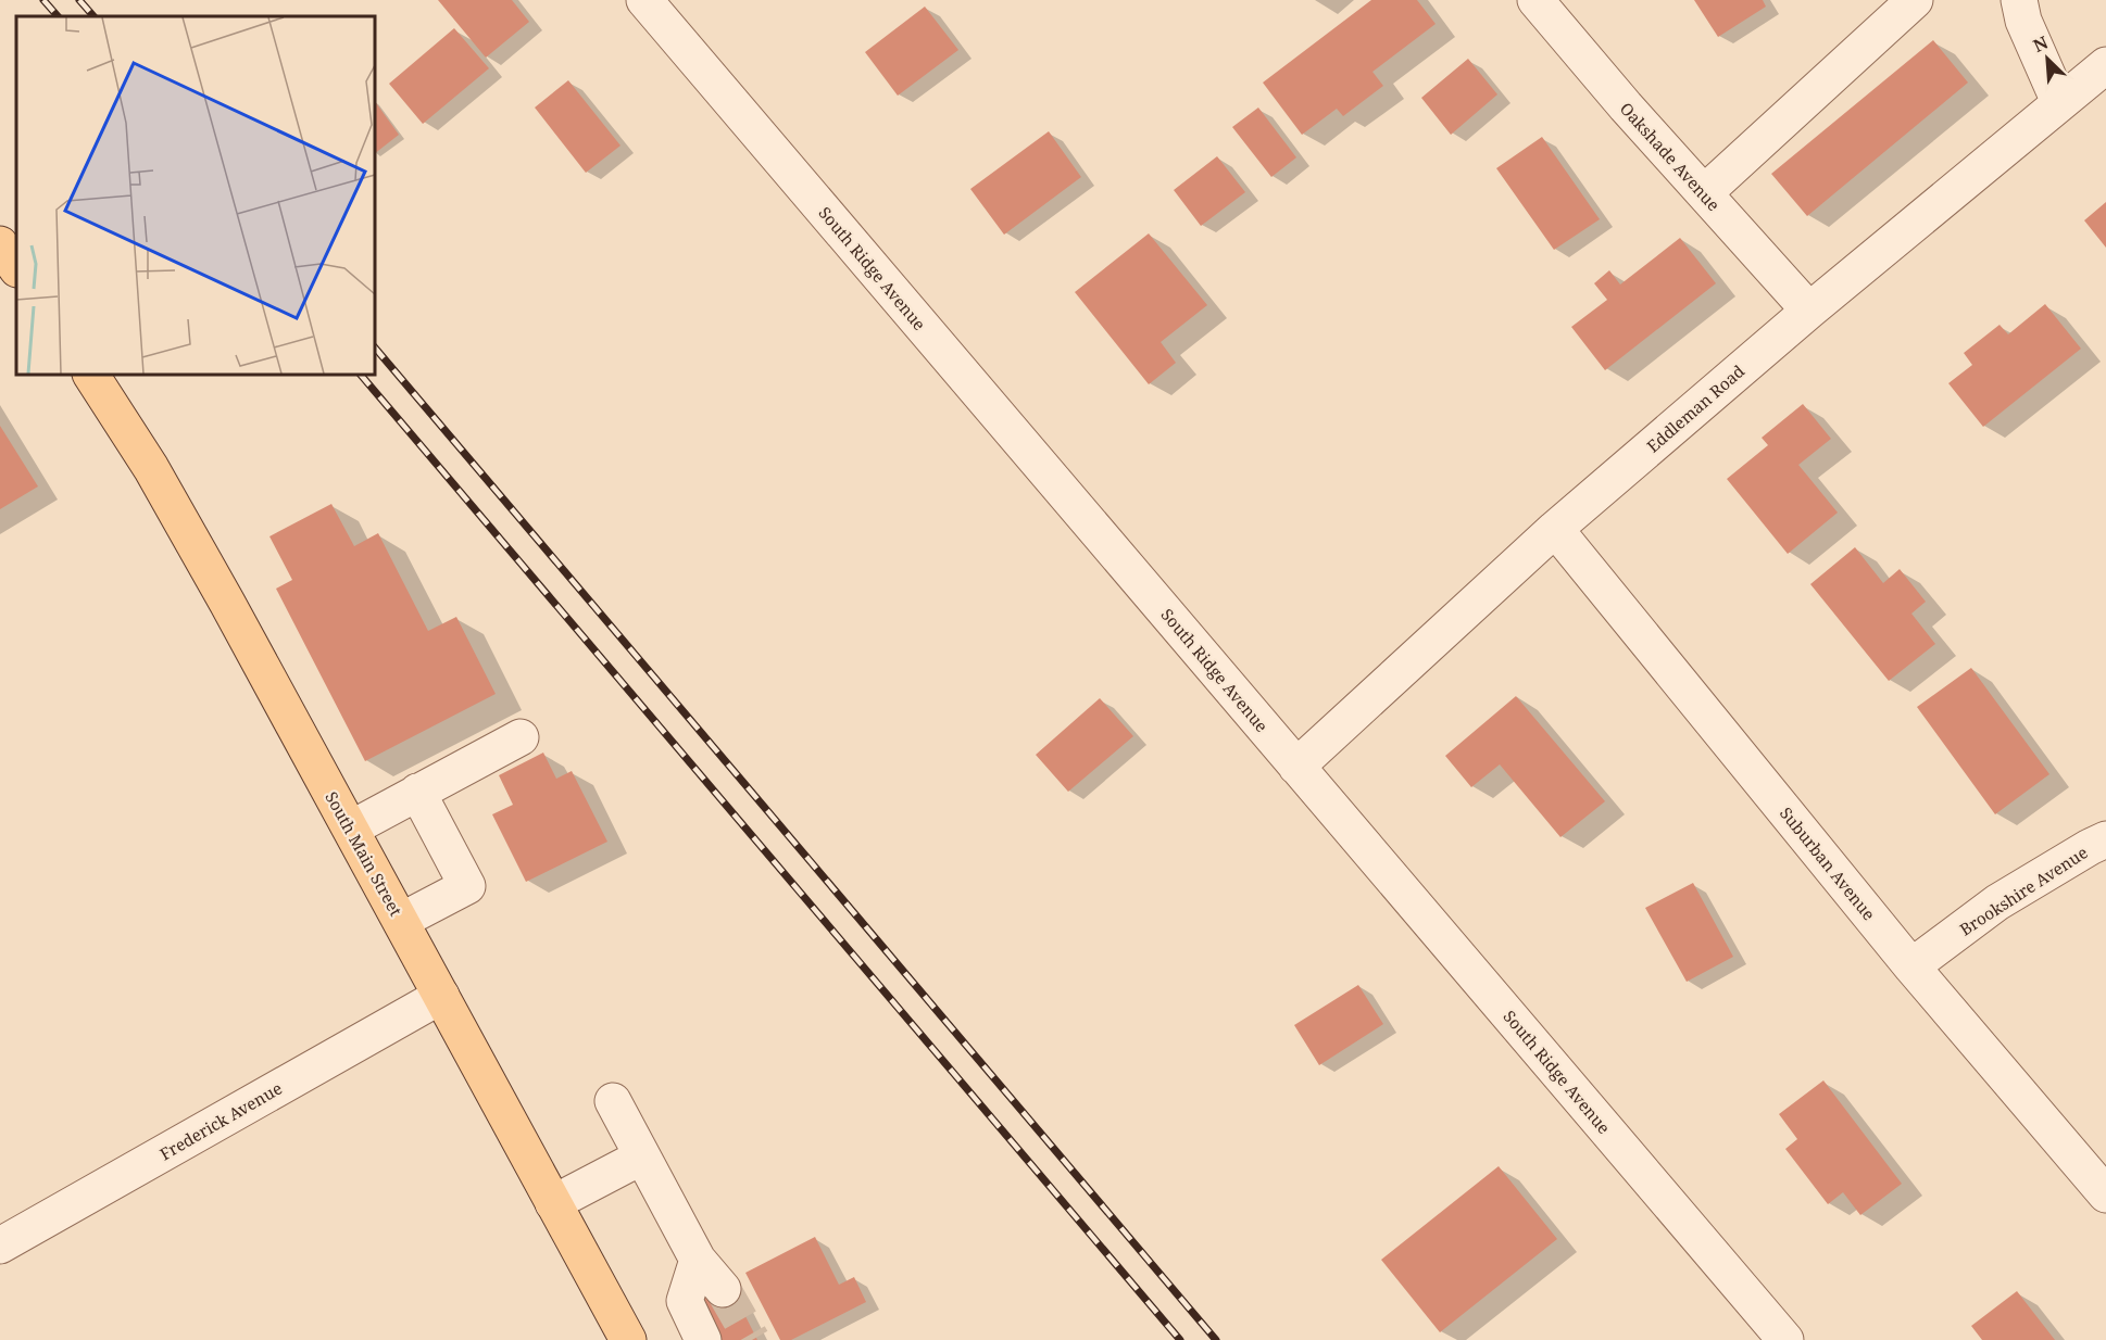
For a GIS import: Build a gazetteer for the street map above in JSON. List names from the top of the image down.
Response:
{
  "streets": {
    "main road": ["South Main Street"],
    "street": [
      "Oakshade Avenue",
      "South Ridge Avenue",
      "Eddleman Road",
      "Suburban Avenue",
      "Brookshire Avenue",
      "Frederick Avenue"
    ]
  },
  "crossings": [
    ["Oakshade Avenue", "Eddleman Road"],
    ["South Ridge Avenue", "Eddleman Road"],
    ["Eddleman Road", "Suburban Avenue"],
    ["South Main Street", "Frederick Avenue"],
    ["Suburban Avenue", "Brookshire Avenue"]
  ],
  "north": "top left"
}
